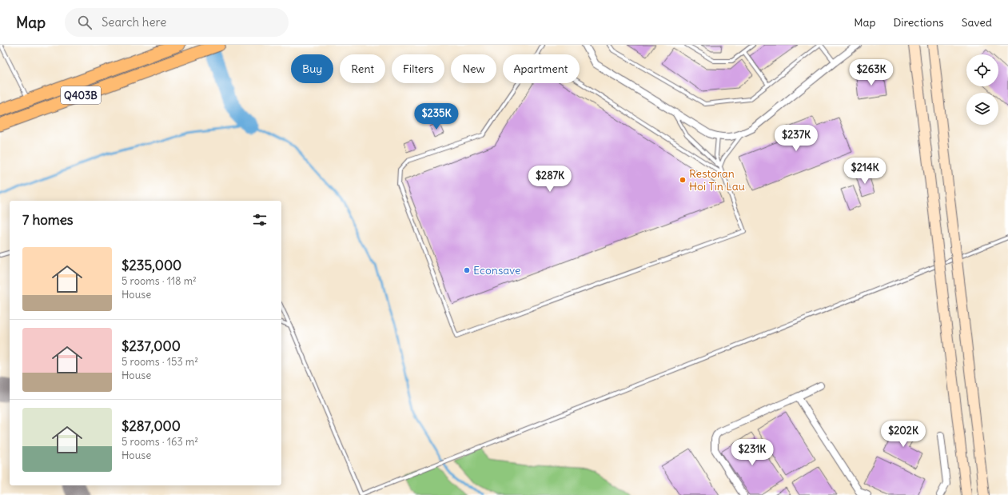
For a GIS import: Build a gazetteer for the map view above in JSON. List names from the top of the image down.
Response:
{
  "streets": {
    "highway": ["Q403B"]
  },
  "places": ["Restoran Hoi Tin Lau", "Econsave"],
  "page": {
    "header": "Map",
    "search": "Search here",
    "nav": ["Map", "Directions", "Saved"],
    "chip": [
      "Buy",
      "Rent",
      "Filters",
      "New",
      "Apartment"
    ],
    "price": [
      "$263K",
      "$235K",
      "$237K",
      "$214K",
      "$287K",
      "$202K",
      "$231K"
    ],
    "heading": "7 homes",
    "list": [
      {
        "name": "$235,000",
        "note": "5 rooms · 118 m² · House"
      },
      {
        "name": "$237,000",
        "note": "5 rooms · 153 m² · House"
      },
      {
        "name": "$287,000",
        "note": "5 rooms · 163 m² · House"
      }
    ]
  }
}
